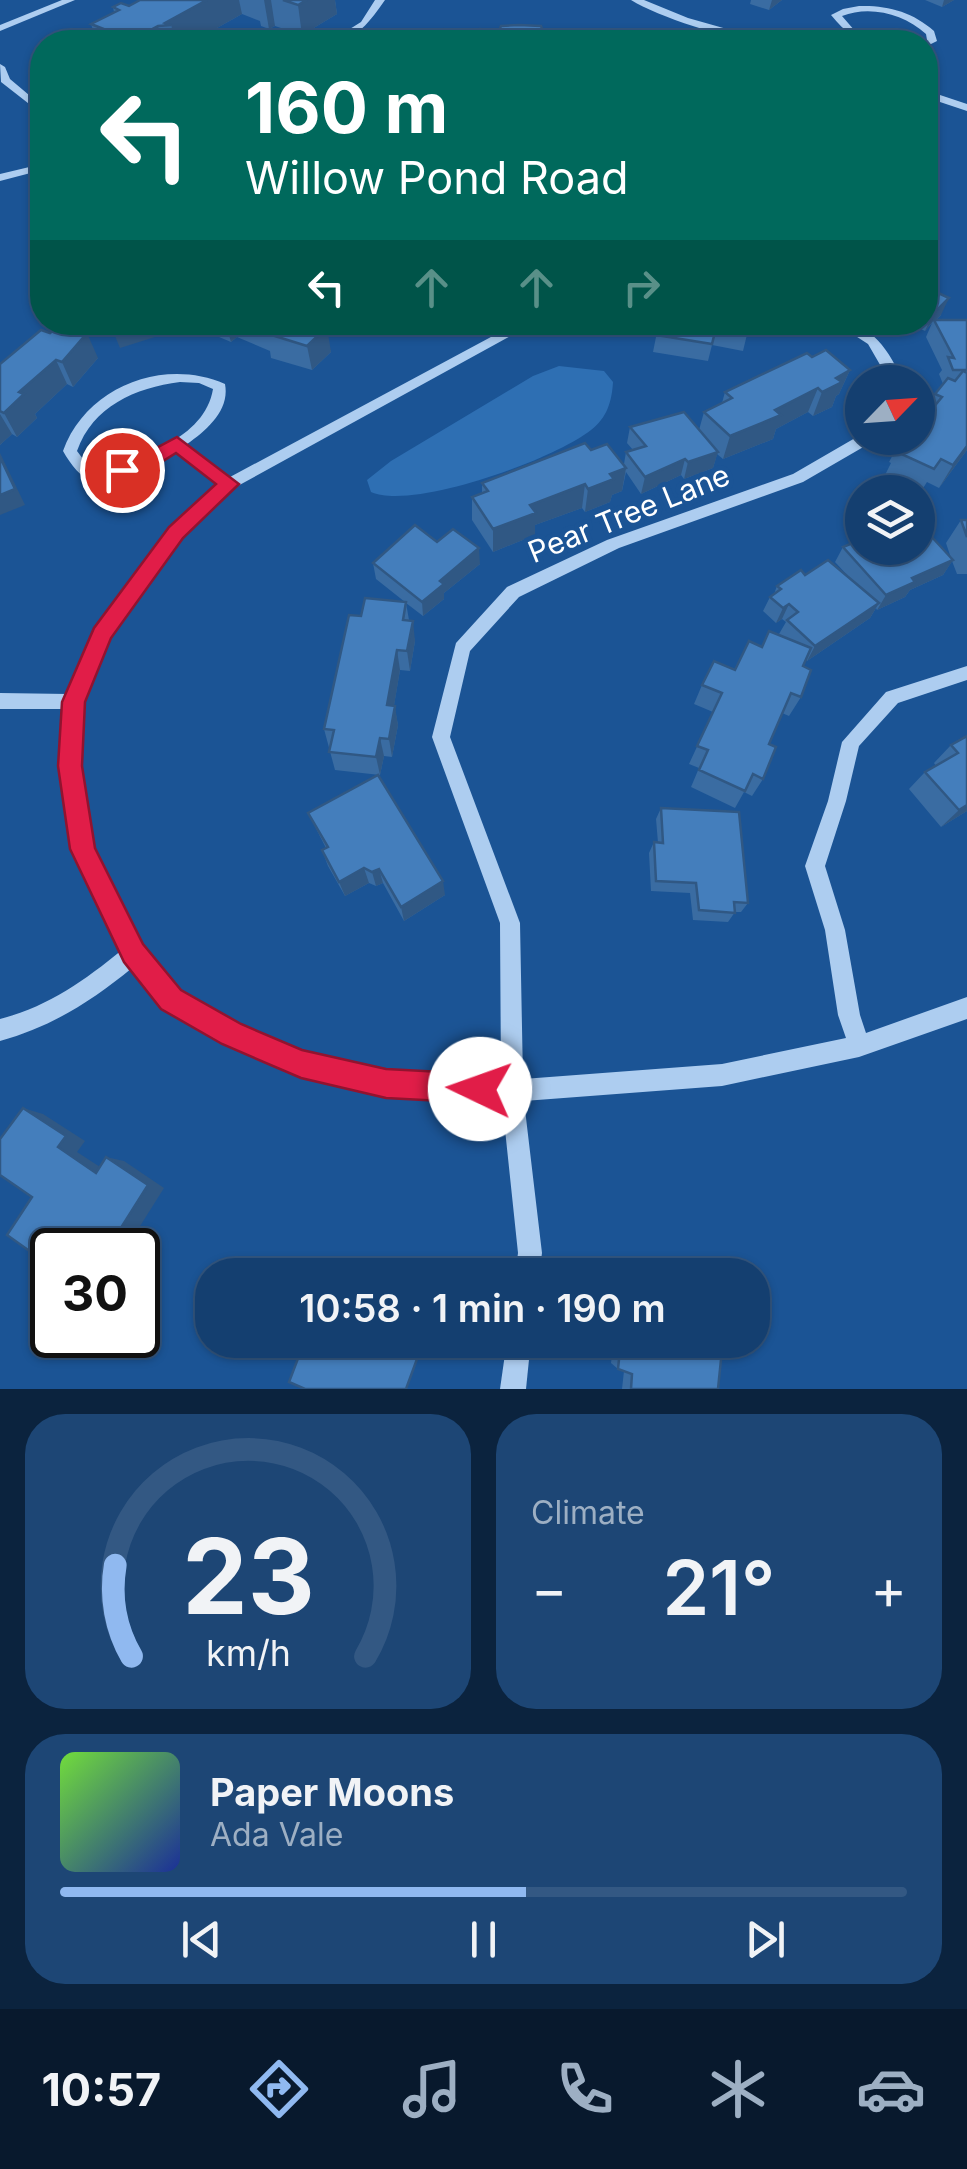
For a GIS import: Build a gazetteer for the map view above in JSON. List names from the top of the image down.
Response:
{
  "streets": {
    "street": ["Pear Tree Lane"]
  },
  "north": "top right",
  "page": {
    "turn": ["160 m", "Willow Pond Road"],
    "limit": "30",
    "trip": "10:58 · 1 min · 190 m",
    "tile": "Climate",
    "heat": ["−", "21°", "+"],
    "song": ["Paper Moons", "Ada Vale"],
    "tabs": "10:57",
    "gauge": ["23", "km/h"]
  }
}
